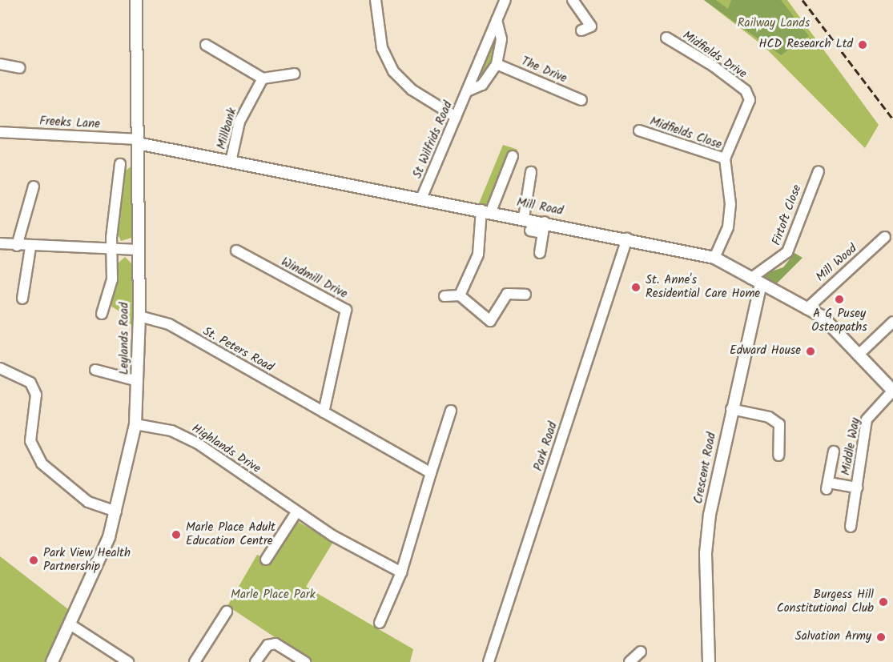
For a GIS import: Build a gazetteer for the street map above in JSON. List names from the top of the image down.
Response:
{
  "streets": {
    "street": [
      "Midfields Drive",
      "The Drive",
      "Freeks Lane",
      "Millbank",
      "Midfields Close",
      "St Wilfrids Road",
      "Mill Road",
      "Firtoft Close",
      "Mill Wood",
      "Windmill Drive",
      "Leylands Road",
      "St. Peters Road",
      "Park Road",
      "Middle Way",
      "Highlands Drive",
      "Crescent Road"
    ]
  },
  "crossings": [
    ["Midfields Drive", "Midfields Close"],
    ["The Drive", "St Wilfrids Road"],
    ["Freeks Lane", "Mill Road"],
    ["Freeks Lane", "Leylands Road"],
    ["Millbank", "Mill Road"],
    ["St Wilfrids Road", "Mill Road"],
    ["Mill Road", "Firtoft Close"],
    ["Mill Road", "Mill Wood"],
    ["Mill Road", "Leylands Road"],
    ["Mill Road", "Park Road"],
    ["Mill Road", "Middle Way"],
    ["Mill Road", "Crescent Road"],
    ["Windmill Drive", "St. Peters Road"],
    ["Leylands Road", "St. Peters Road"],
    ["Leylands Road", "Highlands Drive"]
  ],
  "parks": ["Railway Lands", "Marle Place Park"],
  "places": [
    "HCD Research Ltd",
    "St. Anne's Residential Care Home",
    "A G Pusey Osteopaths",
    "Edward House",
    "Marle Place Adult Education Centre",
    "Park View Health Partnership",
    "Burgess Hill Constitutional Club",
    "Salvation Army"
  ]
}
